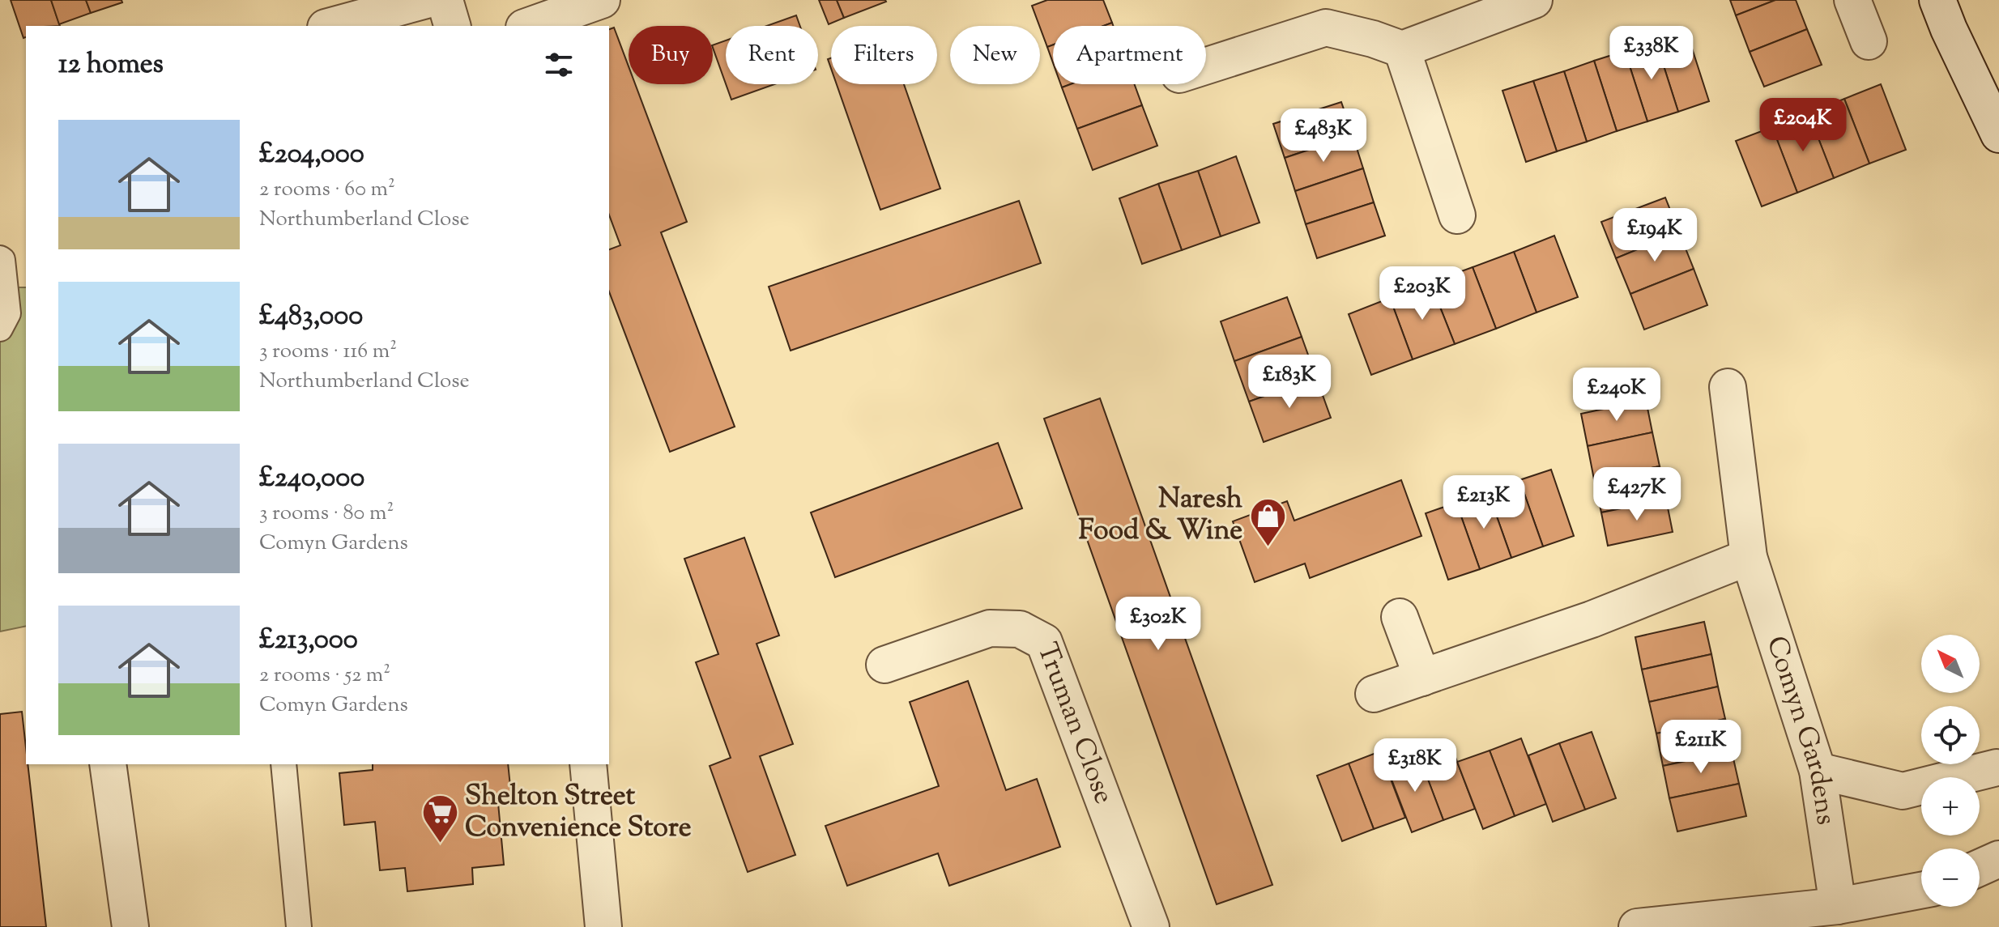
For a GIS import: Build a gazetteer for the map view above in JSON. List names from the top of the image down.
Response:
{
  "streets": {
    "street": ["Truman Close", "Comyn Gardens"]
  },
  "places": {
    "shop": ["Naresh Food & Wine"],
    "supermarket": ["Shelton Street Convenience Store"]
  },
  "north": "top left",
  "page": {
    "price": [
      "£338K",
      "£204K",
      "£483K",
      "£194K",
      "£203K",
      "£183K",
      "£240K",
      "£427K",
      "£213K",
      "£302K",
      "£211K",
      "£318K"
    ],
    "chip": [
      "Buy",
      "Rent",
      "Filters",
      "New",
      "Apartment"
    ],
    "heading": "12 homes",
    "list": [
      {
        "name": "£204,000",
        "note": "2 rooms · 60 m² · Northumberland Close"
      },
      {
        "name": "£483,000",
        "note": "3 rooms · 116 m² · Northumberland Close"
      },
      {
        "name": "£240,000",
        "note": "3 rooms · 80 m² · Comyn Gardens"
      },
      {
        "name": "£213,000",
        "note": "2 rooms · 52 m² · Comyn Gardens"
      }
    ],
    "map_buttons": ["+", "−"]
  }
}
